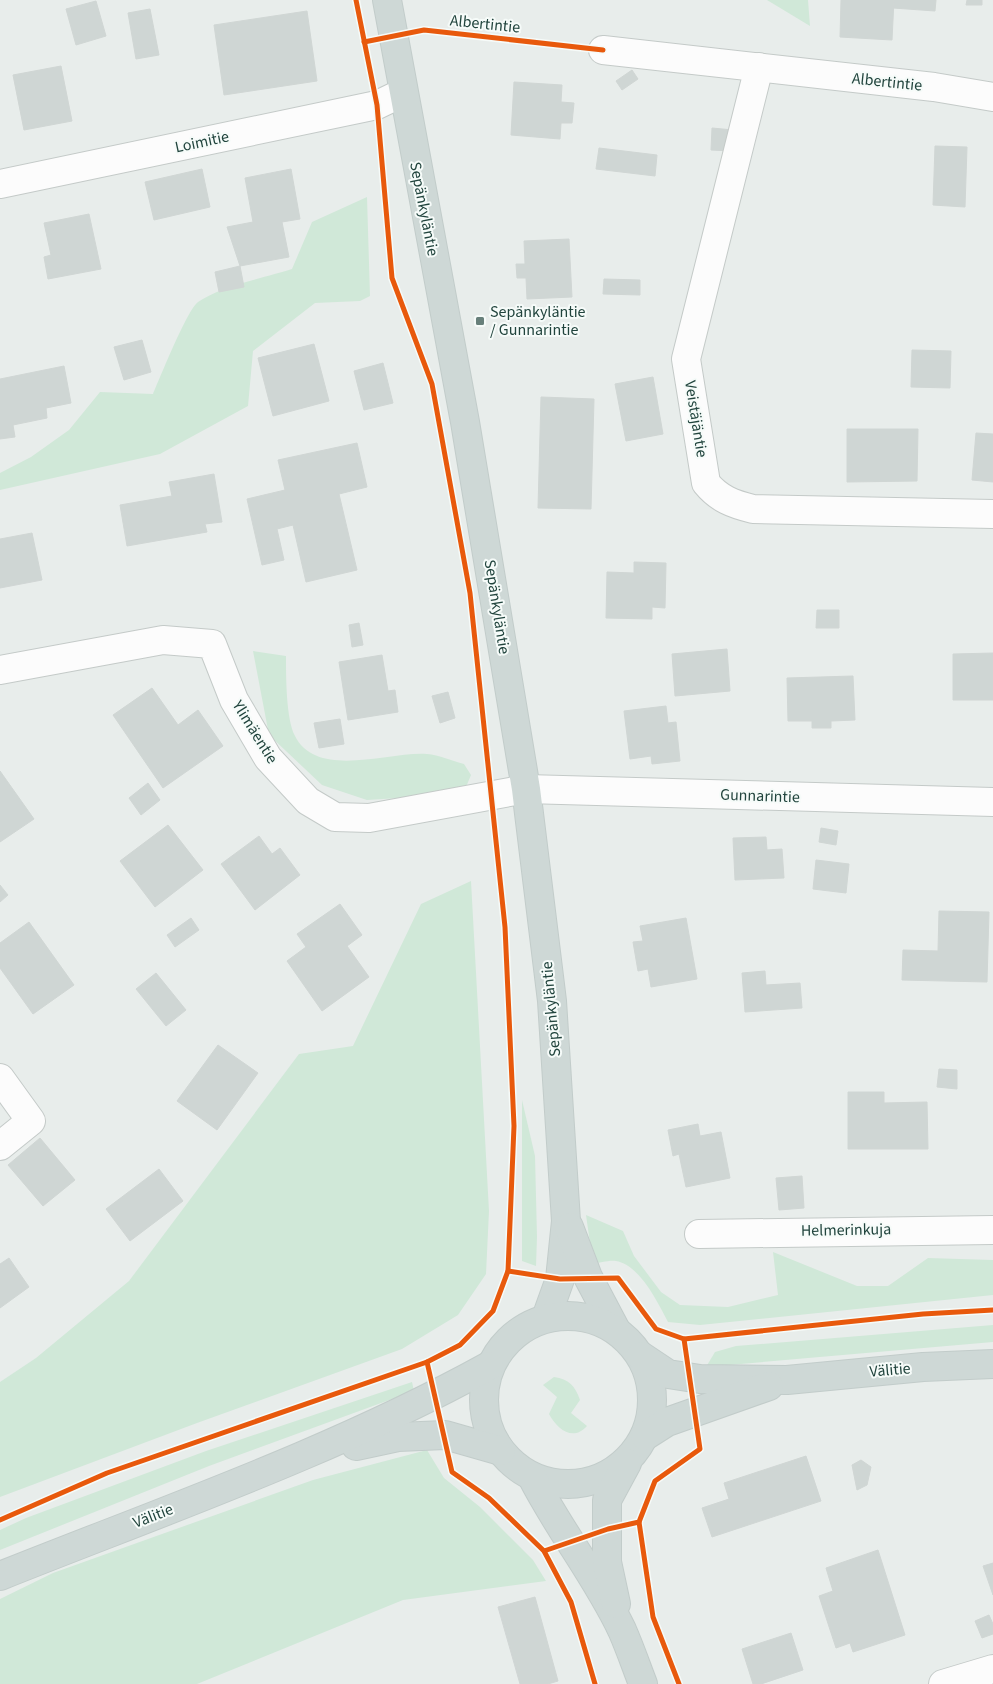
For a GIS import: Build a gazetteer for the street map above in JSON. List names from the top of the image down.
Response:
{
  "streets": {
    "main road": ["Sepänkyläntie", "Välitie"],
    "street": [
      "Albertintie",
      "Loimitie",
      "Veistäjäntie",
      "Ylimäentie",
      "Gunnarintie",
      "Helmerinkuja"
    ]
  },
  "crossings": [
    ["Albertintie", "Veistäjäntie"],
    ["Loimitie", "Sepänkyläntie"],
    ["Sepänkyläntie", "Ylimäentie"],
    ["Sepänkyläntie", "Gunnarintie"],
    ["Sepänkyläntie", "Välitie"],
    ["Ylimäentie", "Gunnarintie"]
  ],
  "places": {
    "transit": ["Sepänkyläntie / Gunnarintie"]
  }
}
